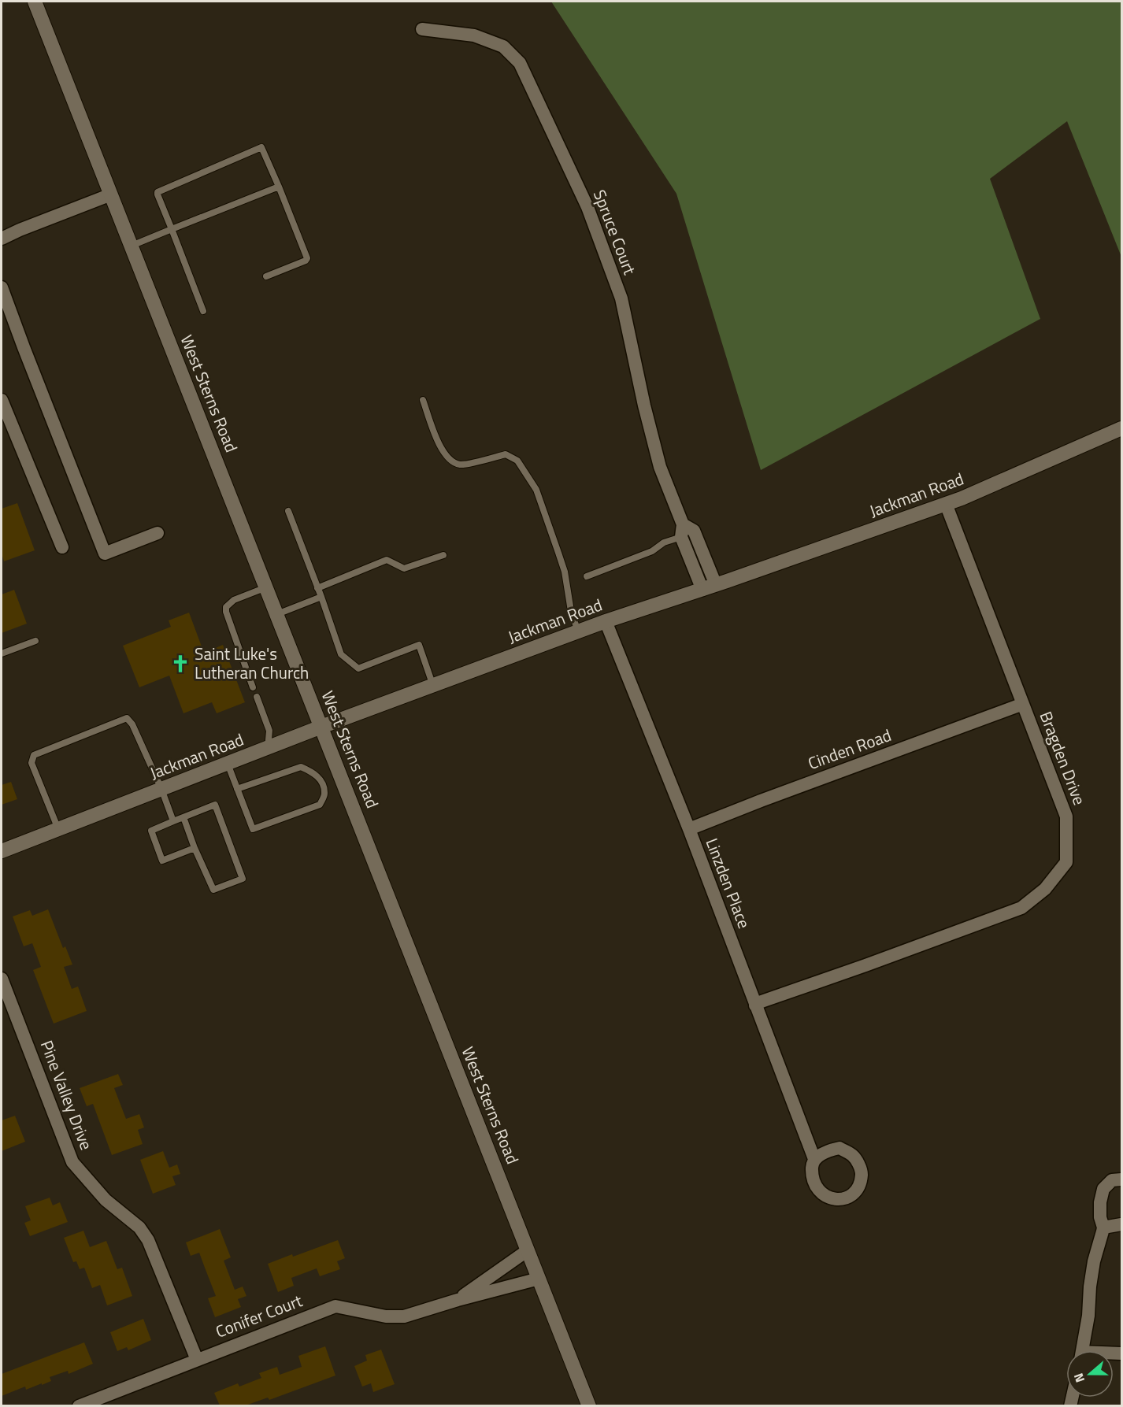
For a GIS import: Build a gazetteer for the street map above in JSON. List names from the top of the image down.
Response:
{
  "streets": {
    "main road": ["West Sterns Road", "Jackman Road"],
    "street": [
      "Spruce Court",
      "Cinden Road",
      "Bragden Drive",
      "Linzden Place",
      "Pine Valley Drive",
      "Conifer Court"
    ]
  },
  "crossings": [
    ["Spruce Court", "Jackman Road"],
    ["West Sterns Road", "Jackman Road"],
    ["West Sterns Road", "Conifer Court"],
    ["Jackman Road", "Bragden Drive"],
    ["Jackman Road", "Linzden Place"],
    ["Cinden Road", "Bragden Drive"],
    ["Cinden Road", "Linzden Place"],
    ["Bragden Drive", "Linzden Place"],
    ["Pine Valley Drive", "Conifer Court"]
  ],
  "places": {
    "church": ["Saint Luke's Lutheran Church"]
  },
  "north": "left"
}
